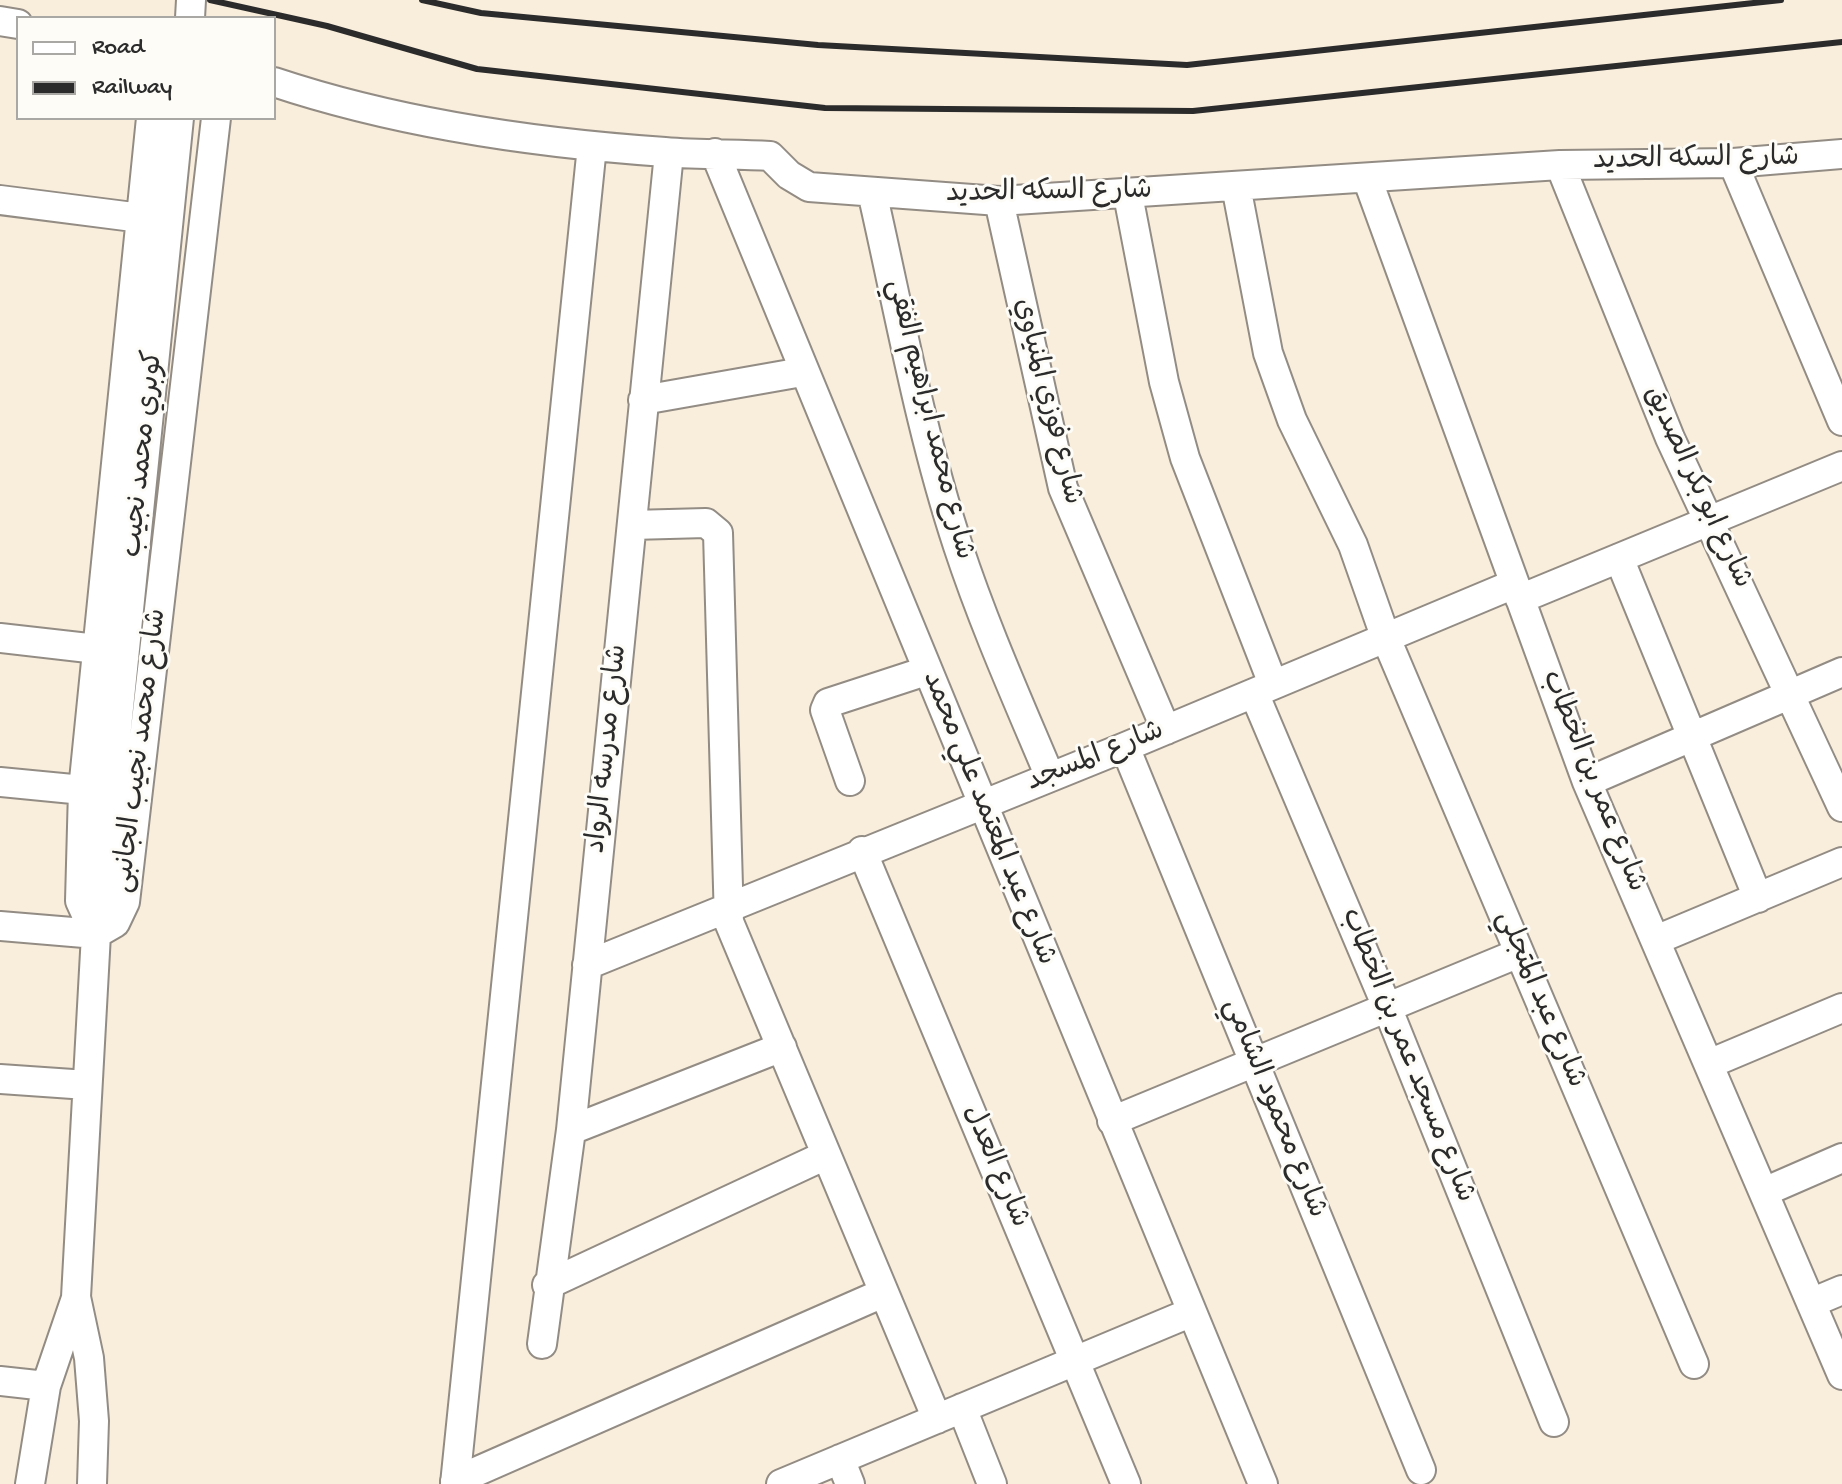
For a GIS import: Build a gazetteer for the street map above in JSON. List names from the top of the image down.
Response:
{
  "streets": {
    "street": [
      "شارع السكه الحديد",
      "شارع فوزي المنياوي",
      "شارع محمد ابراهيم الفقي",
      "كوبري محمد نجيب",
      "شارع ابو بكر الصديق",
      "شارع مدرسه الرواد",
      "شارع محمد نجيب الجانبى",
      "شارع المسجد",
      "شارع عمر بن الخطاب",
      "شارع عبد المعتمد علي محمد",
      "شارع عبد المتجلي",
      "شارع مسجد عمر بن الخطاب",
      "شارع محمود الشامي",
      "شارع العدل"
    ]
  },
  "crossings": [
    ["شارع السكه الحديد", "شارع فوزي المنياوي"],
    ["شارع السكه الحديد", "شارع محمد ابراهيم الفقي"],
    ["شارع السكه الحديد", "شارع ابو بكر الصديق"],
    ["شارع السكه الحديد", "شارع مدرسه الرواد"],
    ["شارع السكه الحديد", "شارع عمر بن الخطاب"],
    ["شارع السكه الحديد", "شارع عبد المعتمد علي محمد"],
    ["شارع السكه الحديد", "شارع عبد المتجلي"],
    ["شارع السكه الحديد", "شارع مسجد عمر بن الخطاب"],
    ["شارع فوزي المنياوي", "شارع المسجد"],
    ["شارع محمد ابراهيم الفقي", "شارع المسجد"],
    ["كوبري محمد نجيب", "شارع محمد نجيب الجانبى"],
    ["شارع ابو بكر الصديق", "شارع المسجد"],
    ["شارع مدرسه الرواد", "شارع المسجد"],
    ["شارع المسجد", "شارع عمر بن الخطاب"],
    ["شارع المسجد", "شارع عبد المعتمد علي محمد"],
    ["شارع المسجد", "شارع عبد المتجلي"],
    ["شارع المسجد", "شارع مسجد عمر بن الخطاب"],
    ["شارع المسجد", "شارع محمود الشامي"],
    ["شارع المسجد", "شارع العدل"]
  ],
  "legend": ["Road", "Railway"]
}
